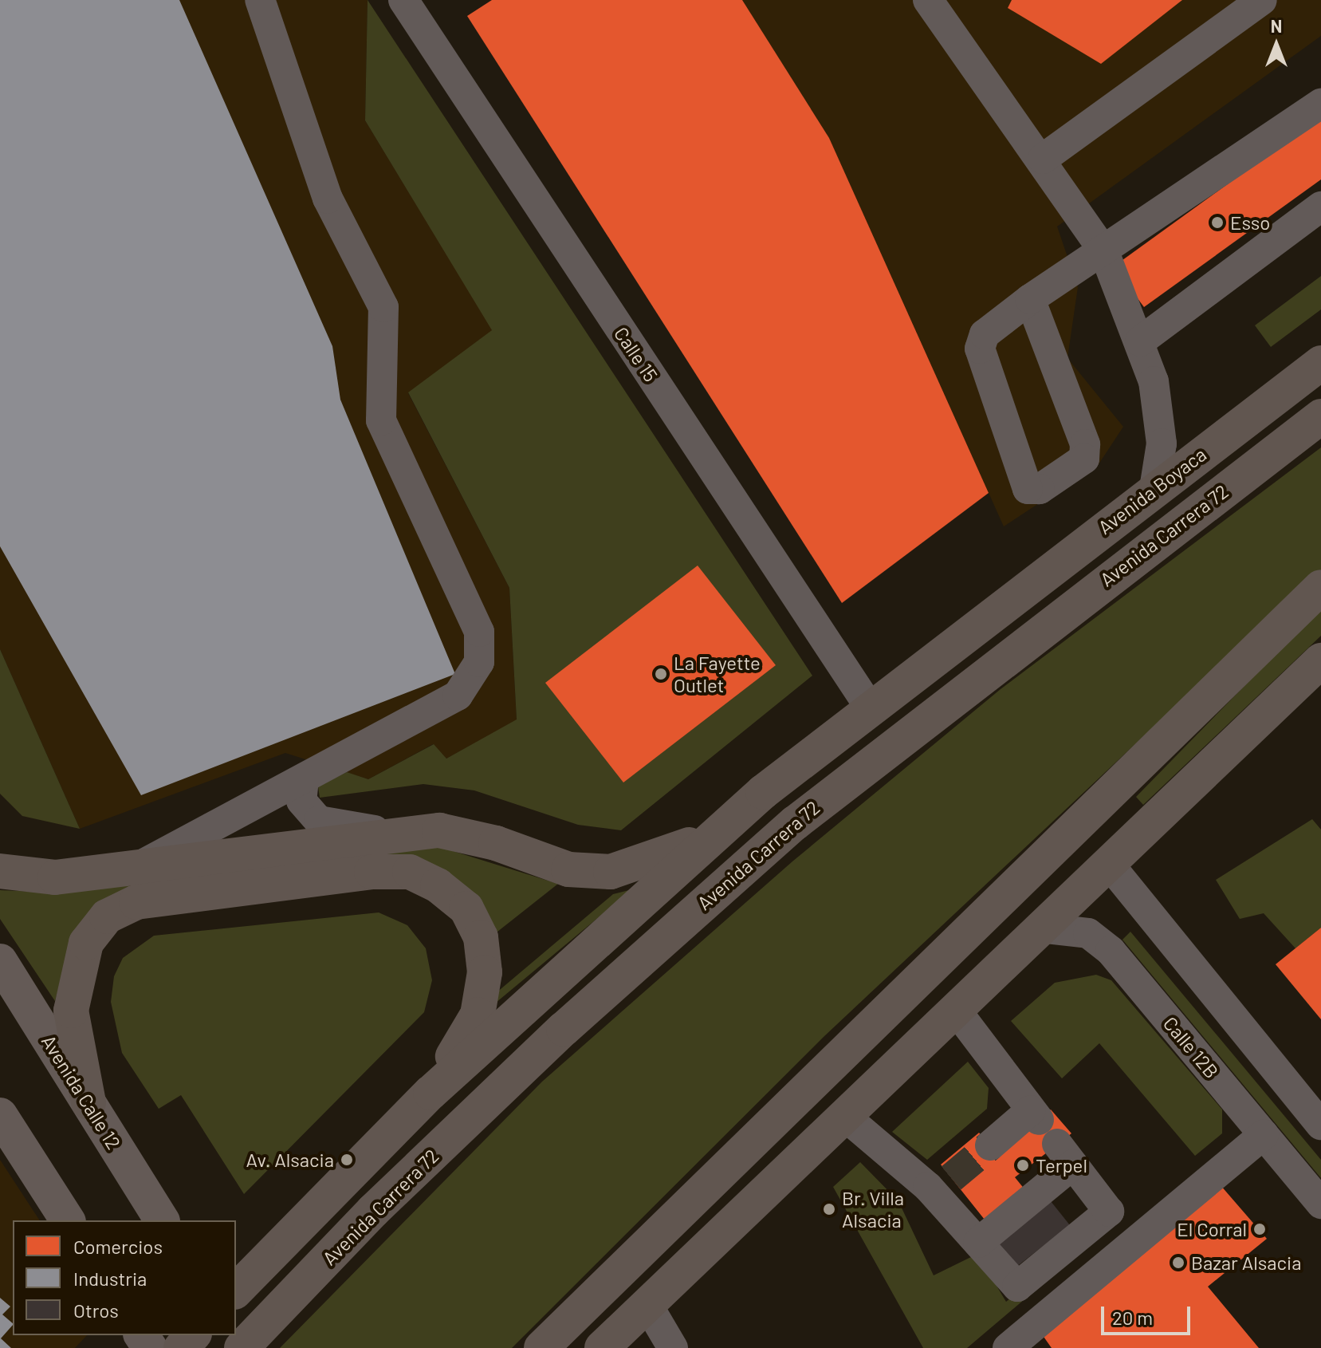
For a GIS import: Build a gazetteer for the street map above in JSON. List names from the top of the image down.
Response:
{
  "streets": {
    "highway": ["Avenida Boyaca", "Avenida Carrera 72"],
    "main road": ["Avenida Calle 12"],
    "street": ["Calle 15", "Calle 12B"]
  },
  "places": [
    "Esso",
    "La Fayette Outlet",
    "Av. Alsacia",
    "Terpel",
    "Br. Villa Alsacia",
    "El Corral",
    "Bazar Alsacia"
  ],
  "legend": ["Comercios", "Industria", "Otros"],
  "scale_bar": "20 m",
  "north": "top"
}
